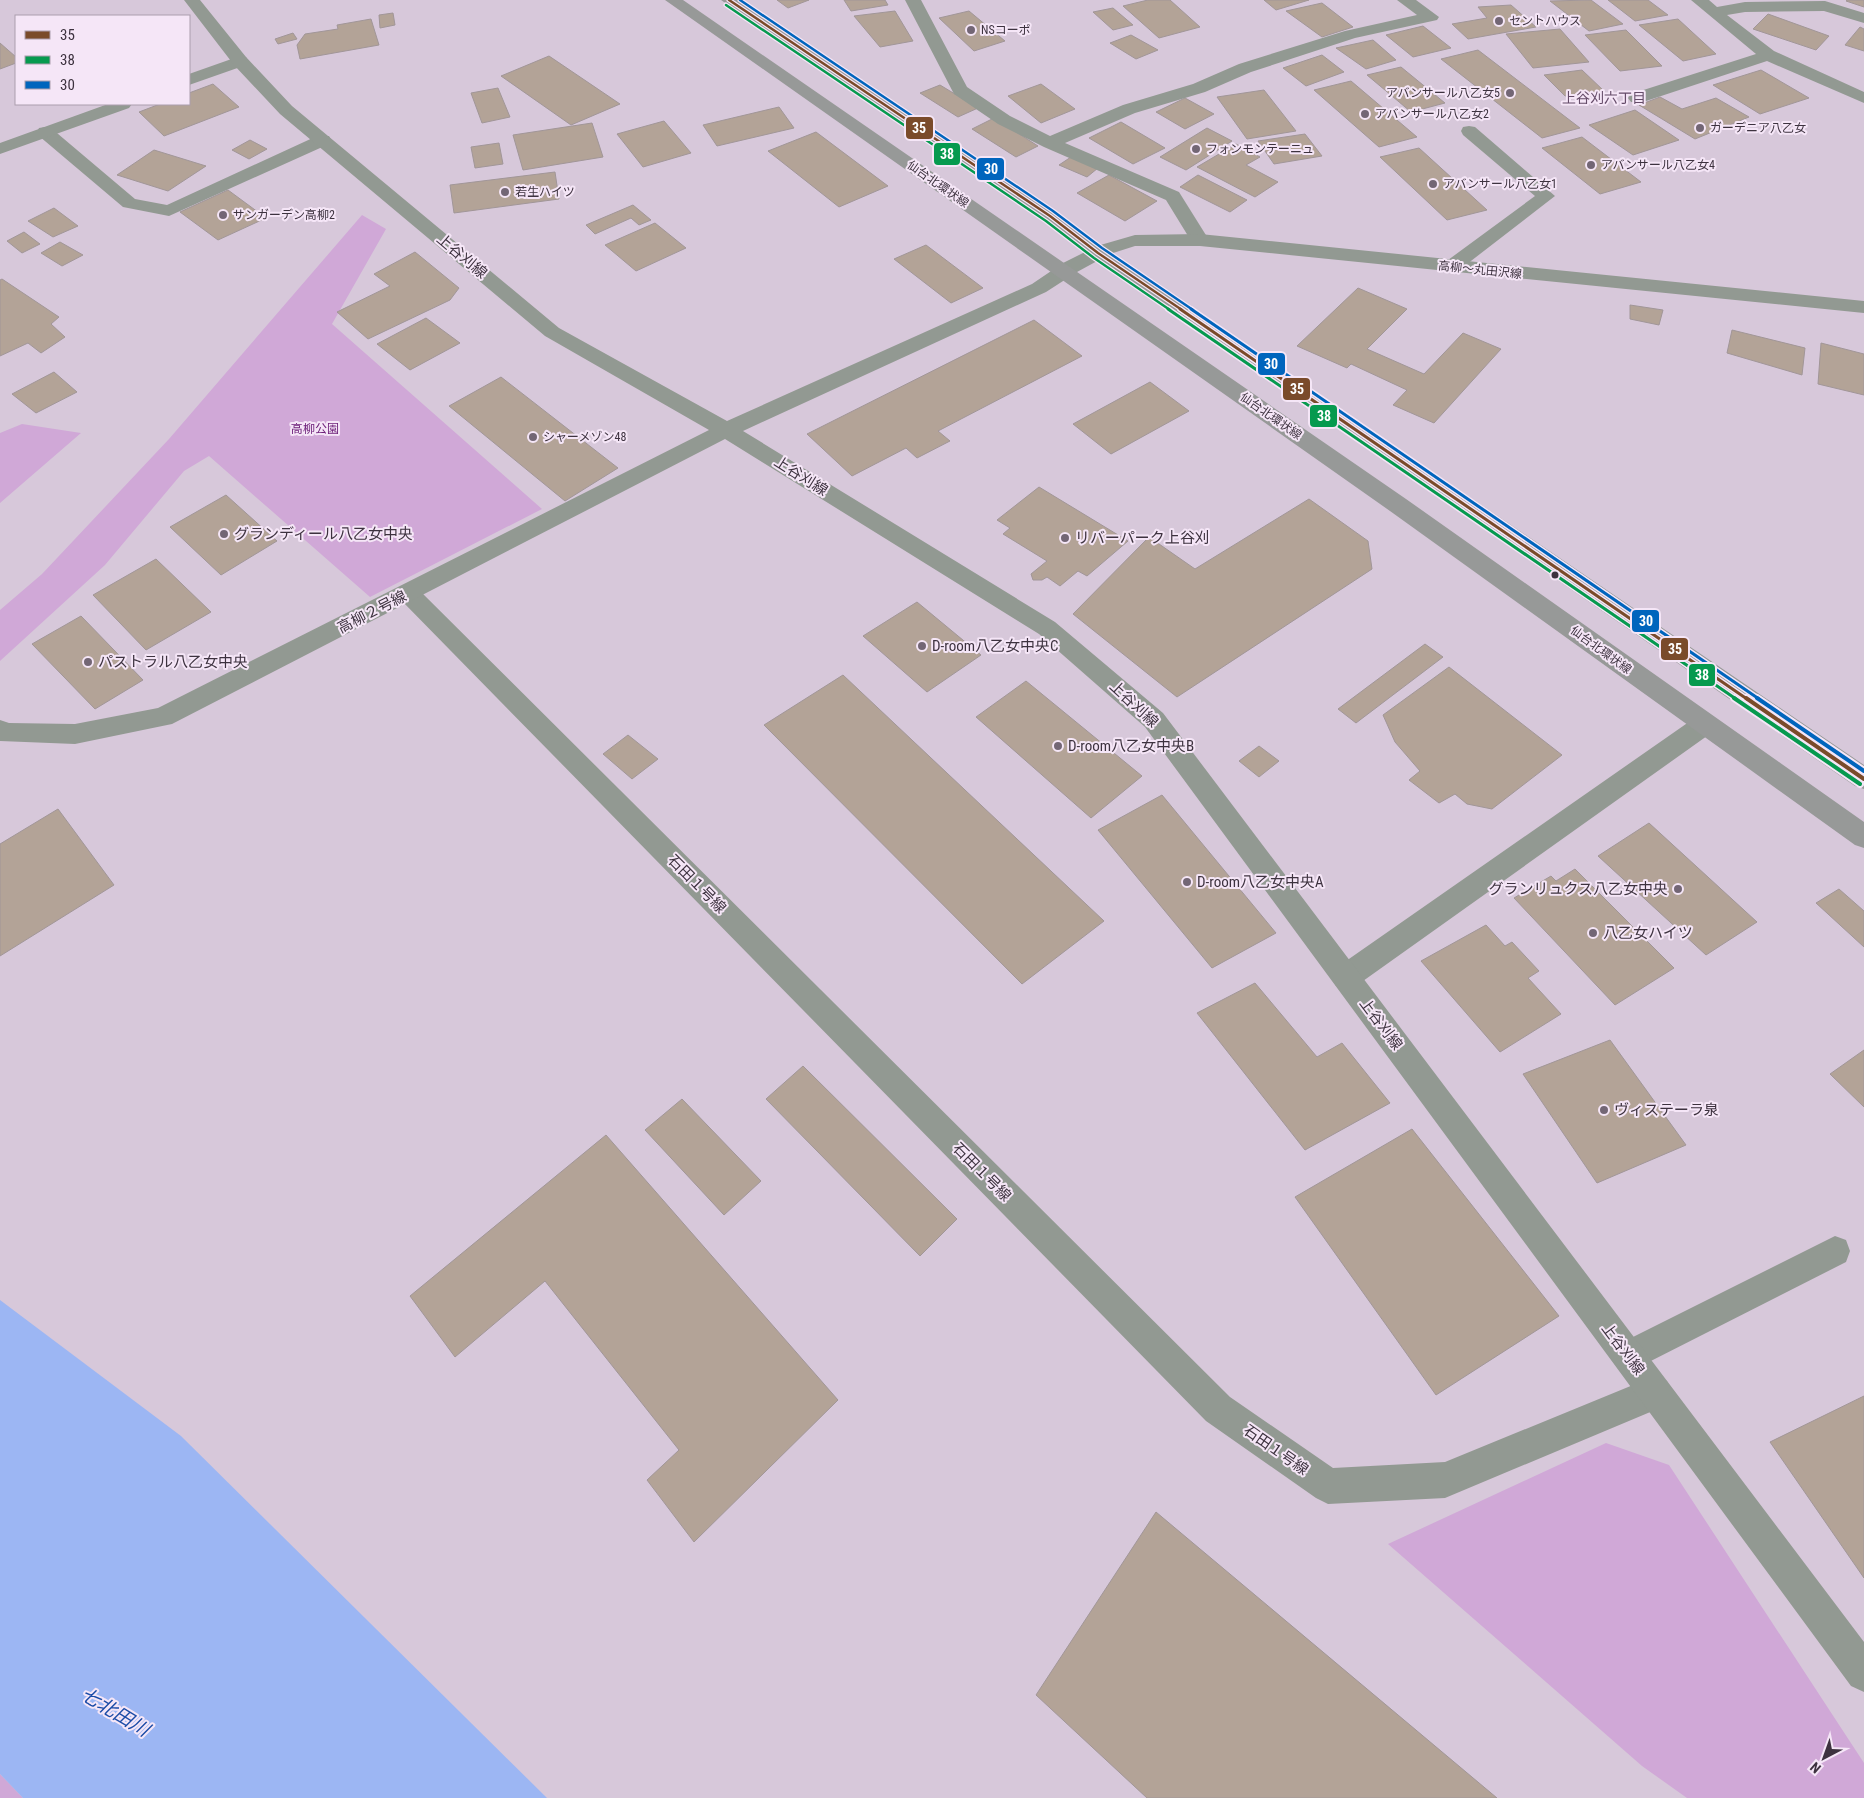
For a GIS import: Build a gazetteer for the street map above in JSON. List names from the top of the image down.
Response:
{
  "streets": {
    "main road": ["仙台北環状線"],
    "street": [
      "上谷刈線",
      "高柳～丸田沢線",
      "高柳２号線",
      "石田１号線"
    ]
  },
  "crossings": [
    ["仙台北環状線", "高柳～丸田沢線"],
    ["仙台北環状線", "高柳２号線"],
    ["上谷刈線", "高柳２号線"],
    ["上谷刈線", "石田１号線"],
    ["高柳～丸田沢線", "高柳２号線"],
    ["高柳２号線", "石田１号線"]
  ],
  "districts": ["上谷刈六丁目"],
  "water": ["七北田川"],
  "parks": ["高柳公園"],
  "places": [
    "セントハウス",
    "NSコーポ",
    "アバンサール八乙女5",
    "アバンサール八乙女2",
    "ガーデニア八乙女",
    "フォンモンテーニュ",
    "アバンサール八乙女4",
    "アバンサール八乙女1",
    "若生ハイツ",
    "サンガーデン高柳2",
    "シャーメゾン48",
    "グランディール八乙女中央",
    "リバーパーク上谷刈",
    "D-room八乙女中央C",
    "パストラル八乙女中央",
    "D-room八乙女中央B",
    "D-room八乙女中央A",
    "グランリュクス八乙女中央",
    "八乙女ハイツ",
    "ヴィステーラ泉"
  ],
  "lines": ["transit line 35", "transit line 30", "transit line 38"],
  "legend": ["35", "38", "30"],
  "north": "bottom left"
}
